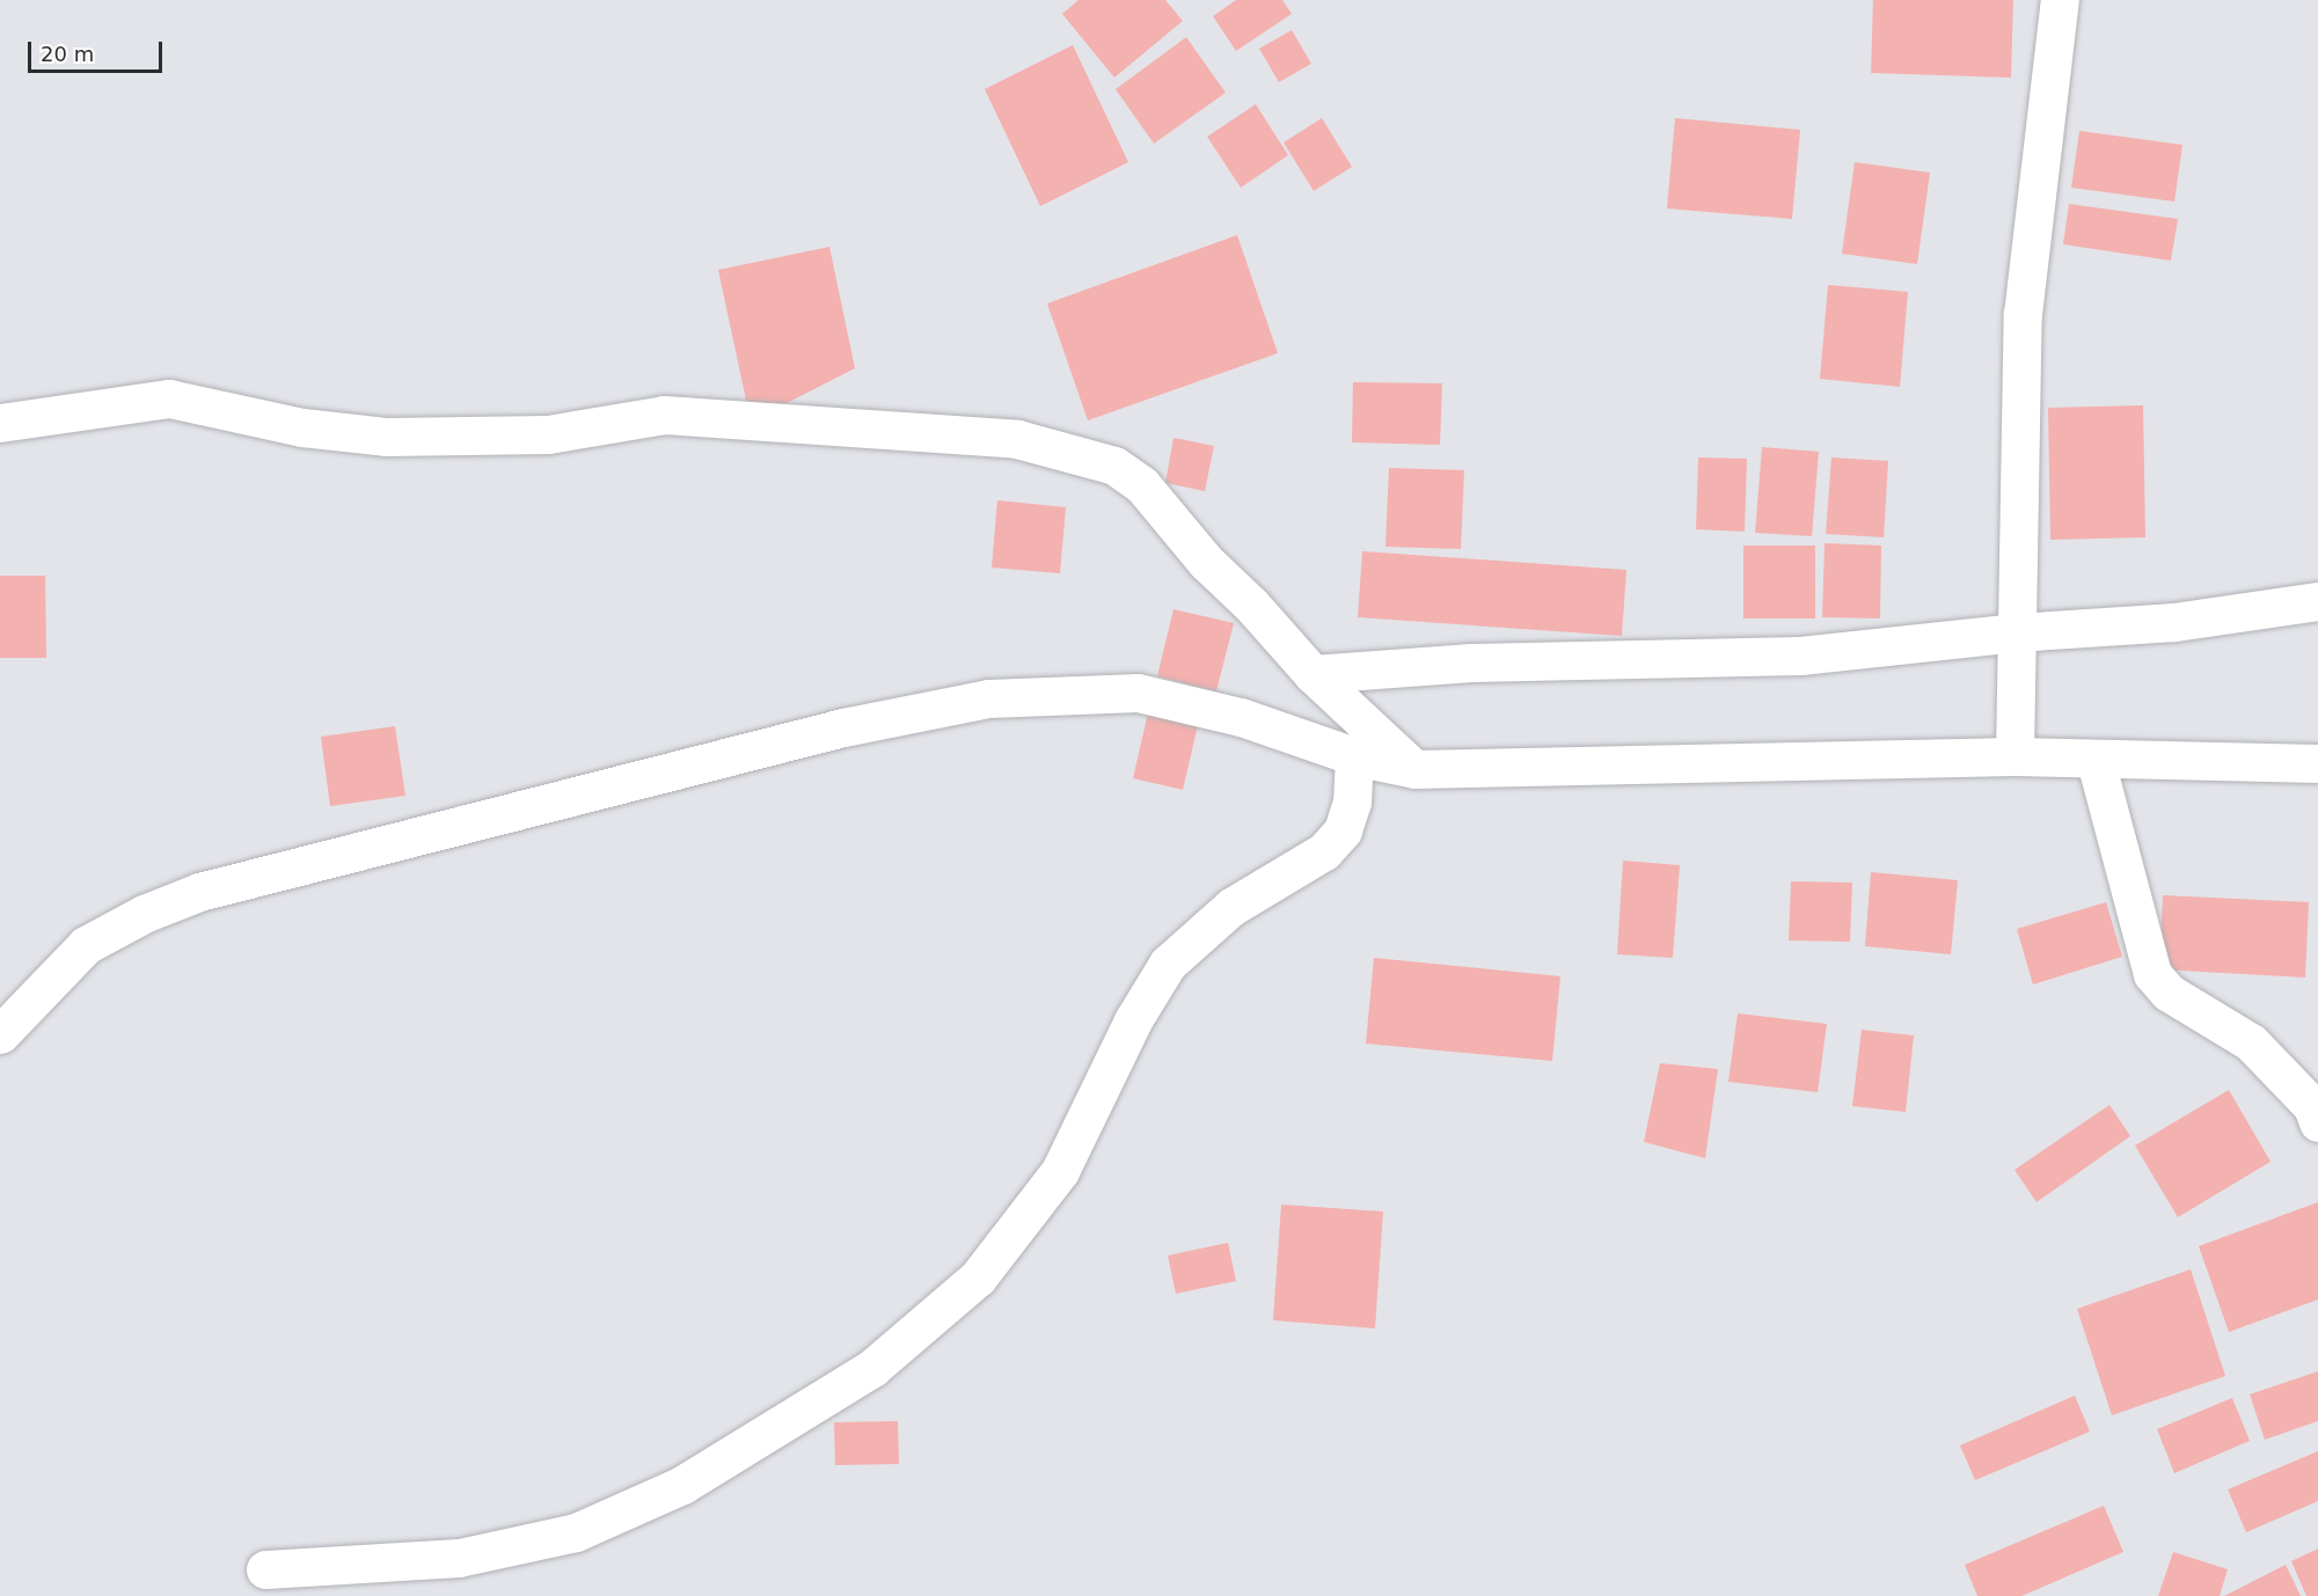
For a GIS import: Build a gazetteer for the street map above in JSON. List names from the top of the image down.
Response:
{
  "scale_bar": "20 m"
}
